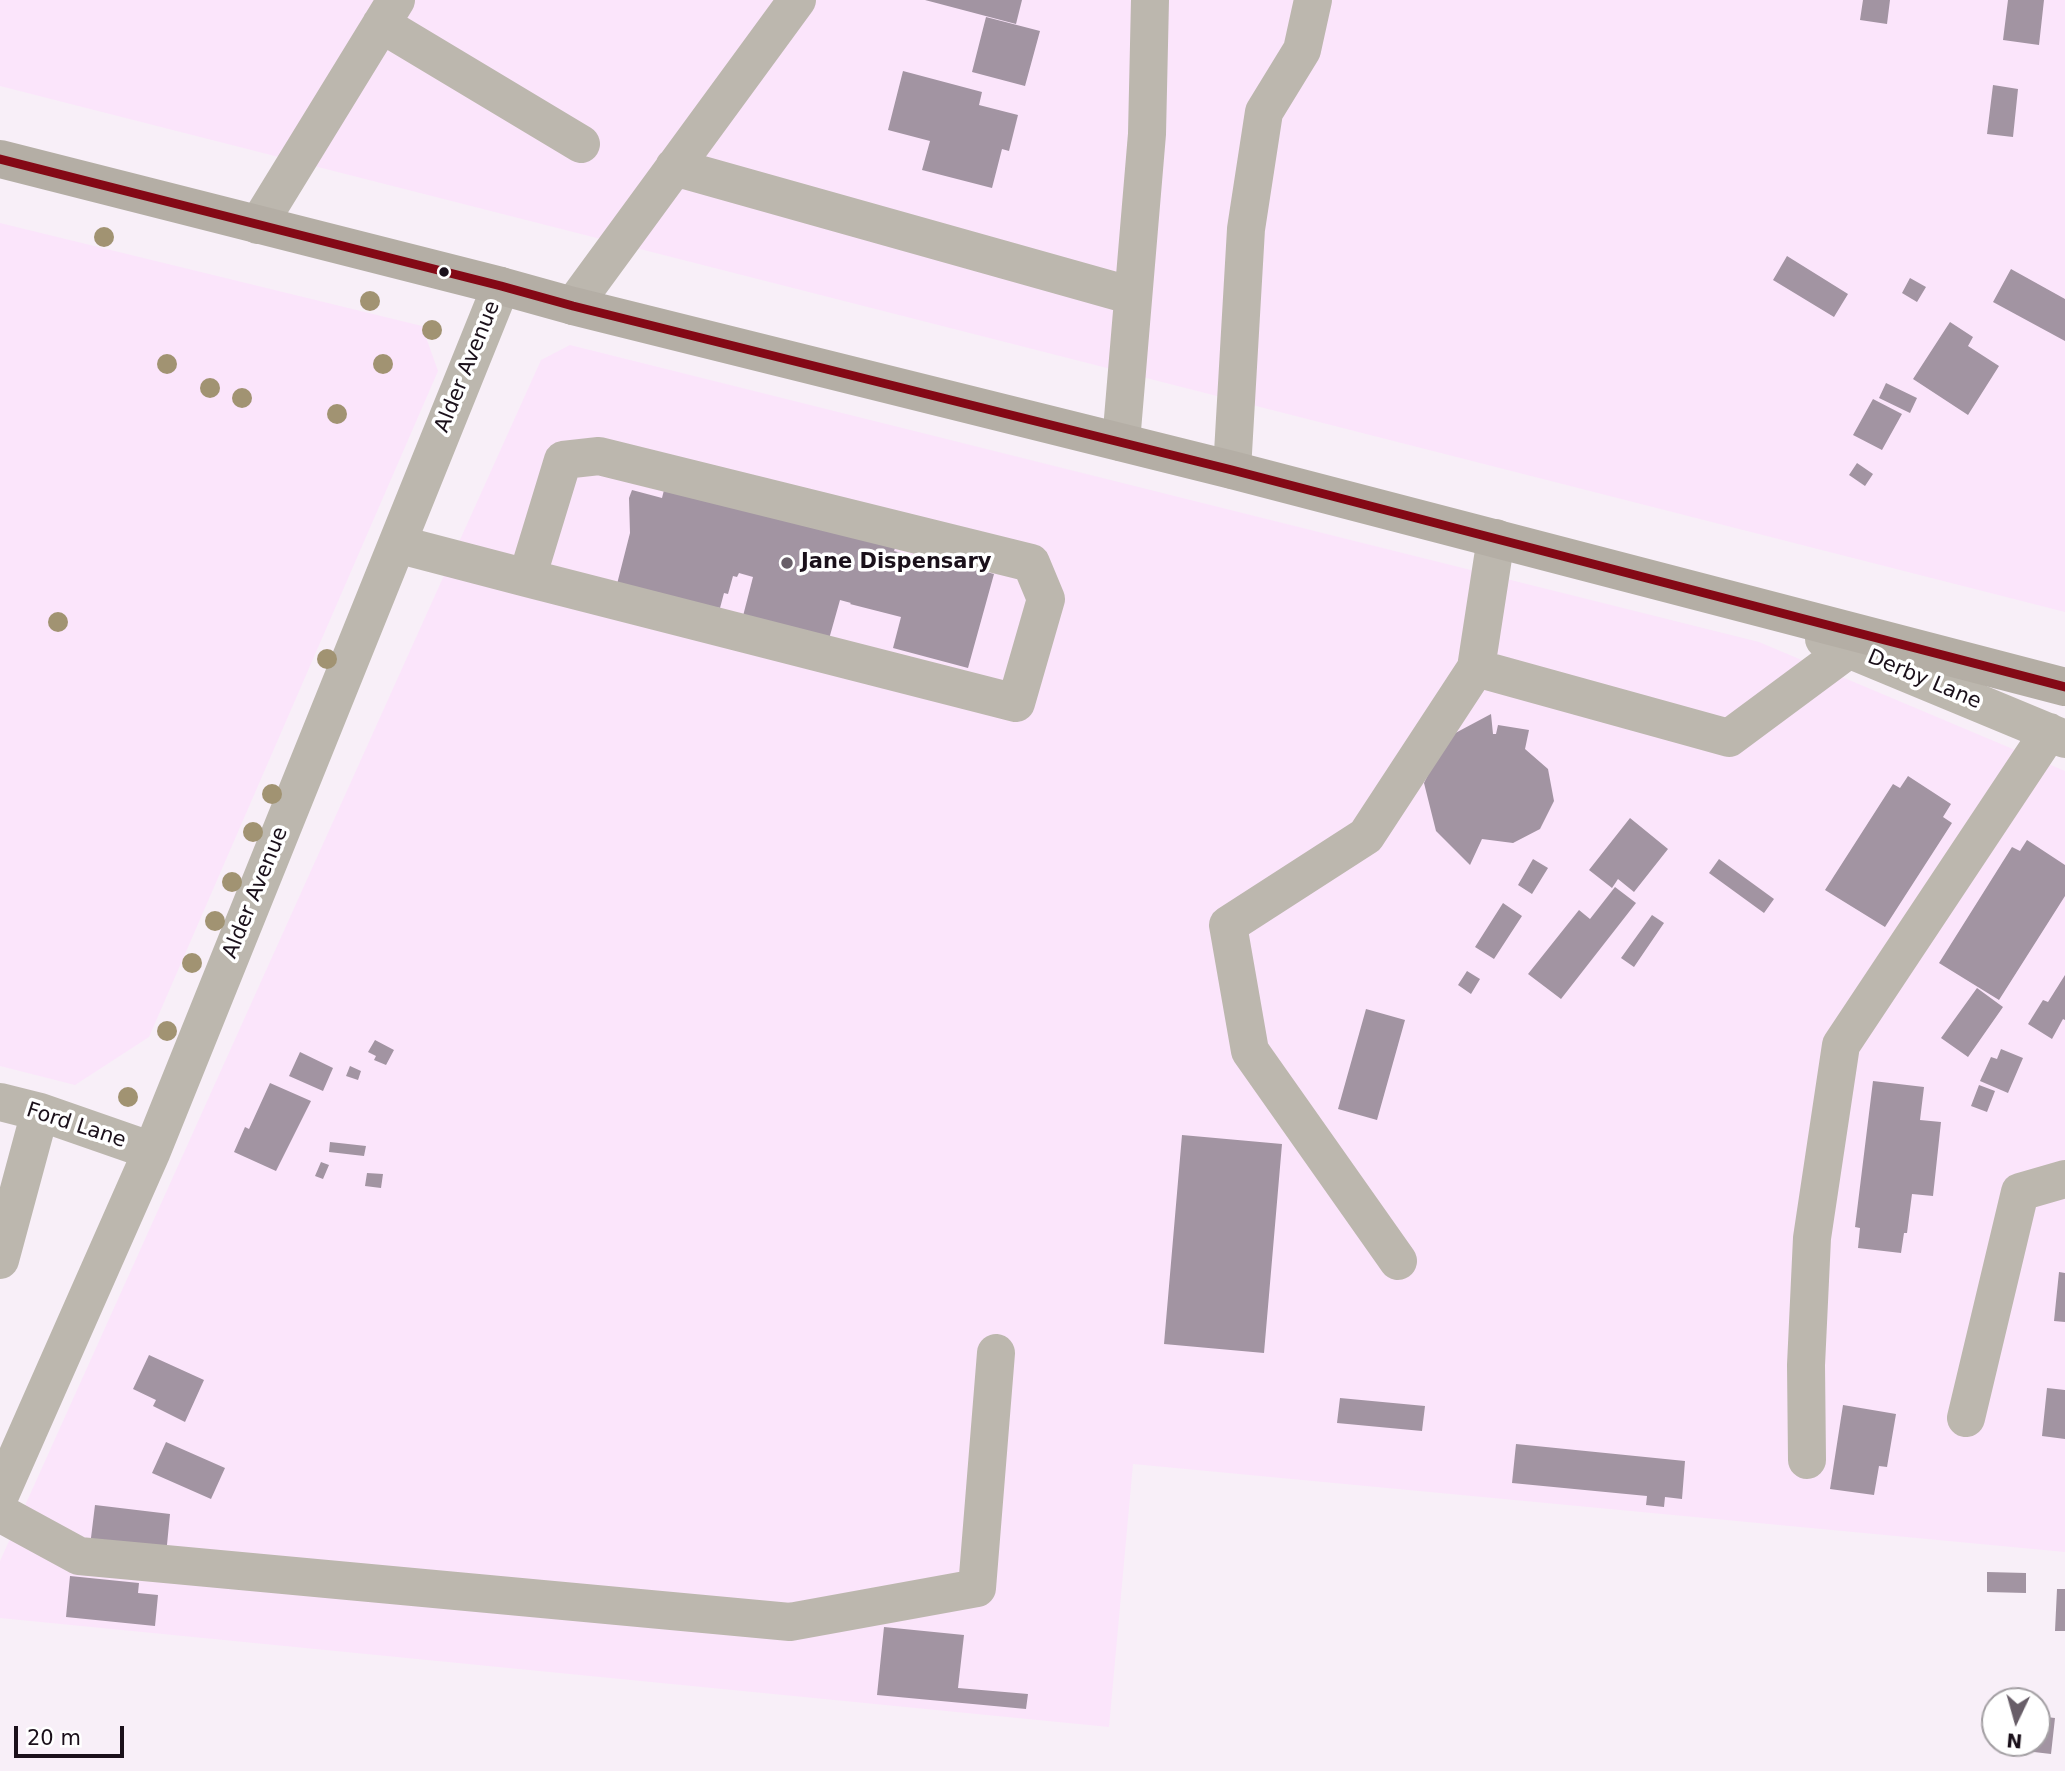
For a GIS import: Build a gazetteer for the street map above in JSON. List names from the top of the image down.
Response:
{
  "streets": {
    "street": ["Alder Avenue", "Derby Lane", "Ford Lane"]
  },
  "crossings": [
    ["Alder Avenue", "Ford Lane"]
  ],
  "places": ["Jane Dispensary"],
  "scale_bar": "20 m",
  "north": "bottom"
}
